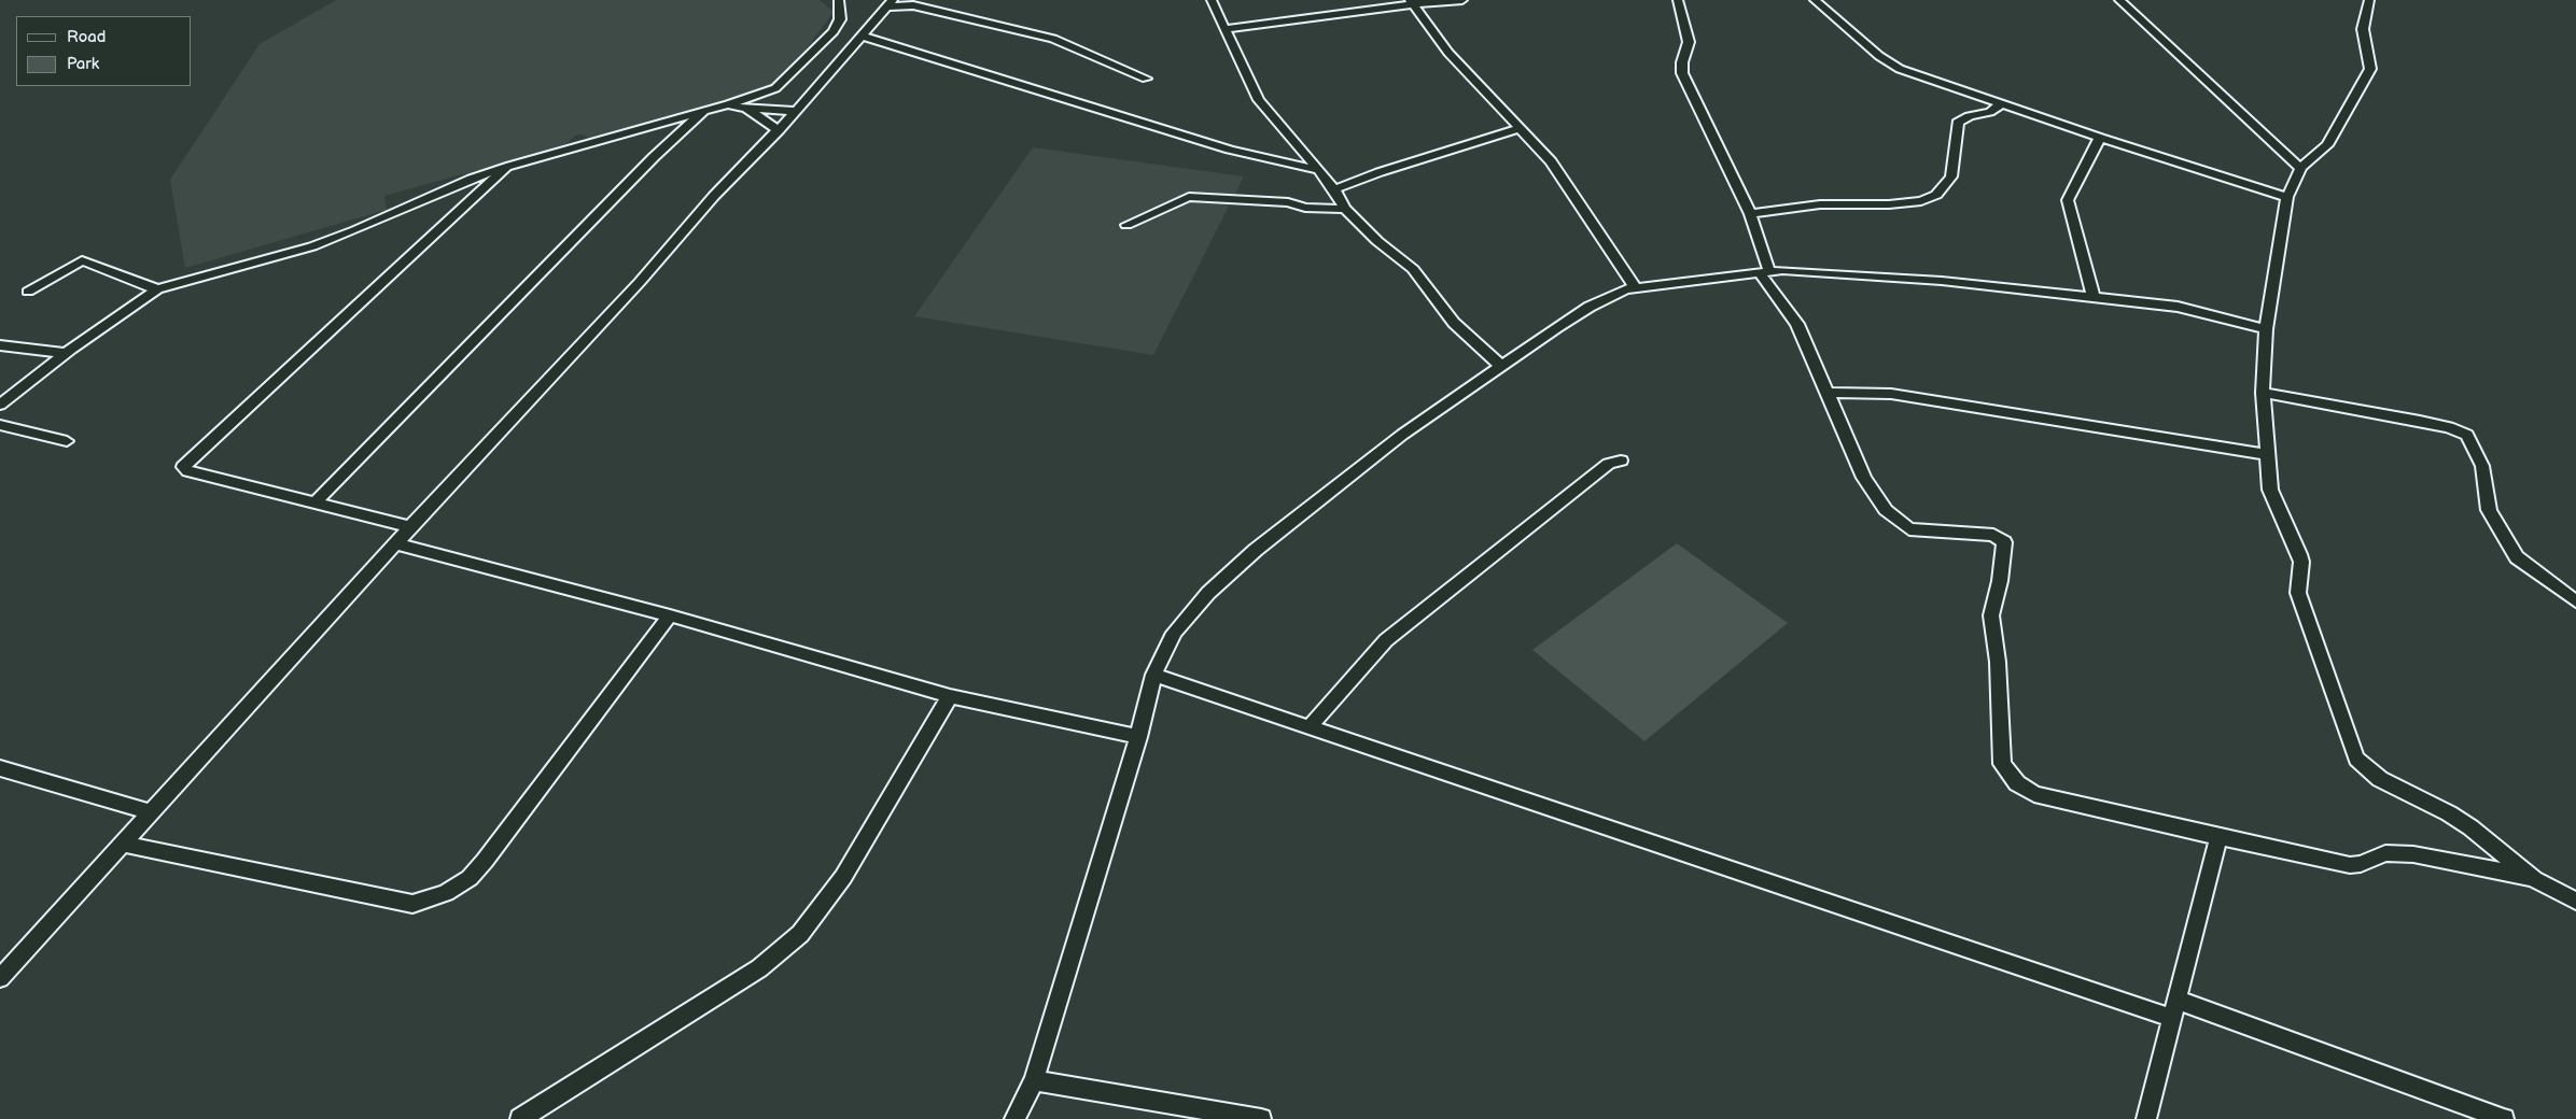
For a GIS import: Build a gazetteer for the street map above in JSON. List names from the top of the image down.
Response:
{
  "legend": ["Road", "Park"]
}
